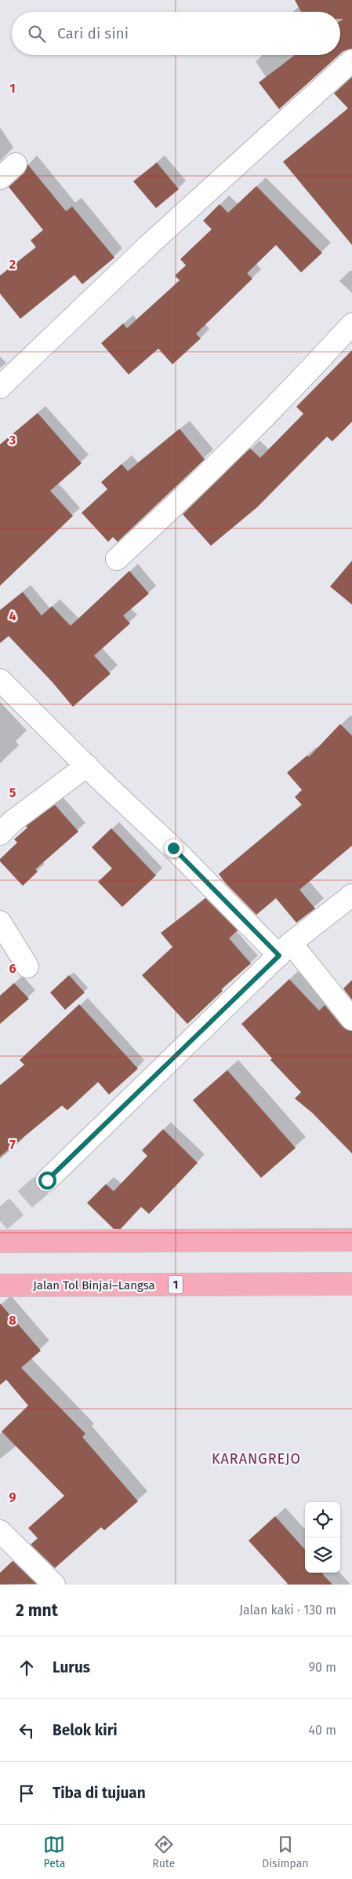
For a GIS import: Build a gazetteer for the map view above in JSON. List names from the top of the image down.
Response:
{
  "streets": {
    "highway": ["1", "Jalan Tol Binjai–Langsa"]
  },
  "districts": ["KARANGREJO"],
  "page": {
    "search": "Cari di sini",
    "heading": ["2 mnt", "Jalan kaki · 130 m"],
    "list": [
      ["Lurus", "90 m"],
      ["Belok kiri", "40 m"],
      "Tiba di tujuan"
    ],
    "nav": ["Peta", "Rute", "Disimpan"]
  },
  "grid": {
    "rows": [
      "1",
      "2",
      "3",
      "4",
      "5",
      "6",
      "7",
      "8",
      "9"
    ]
  }
}
